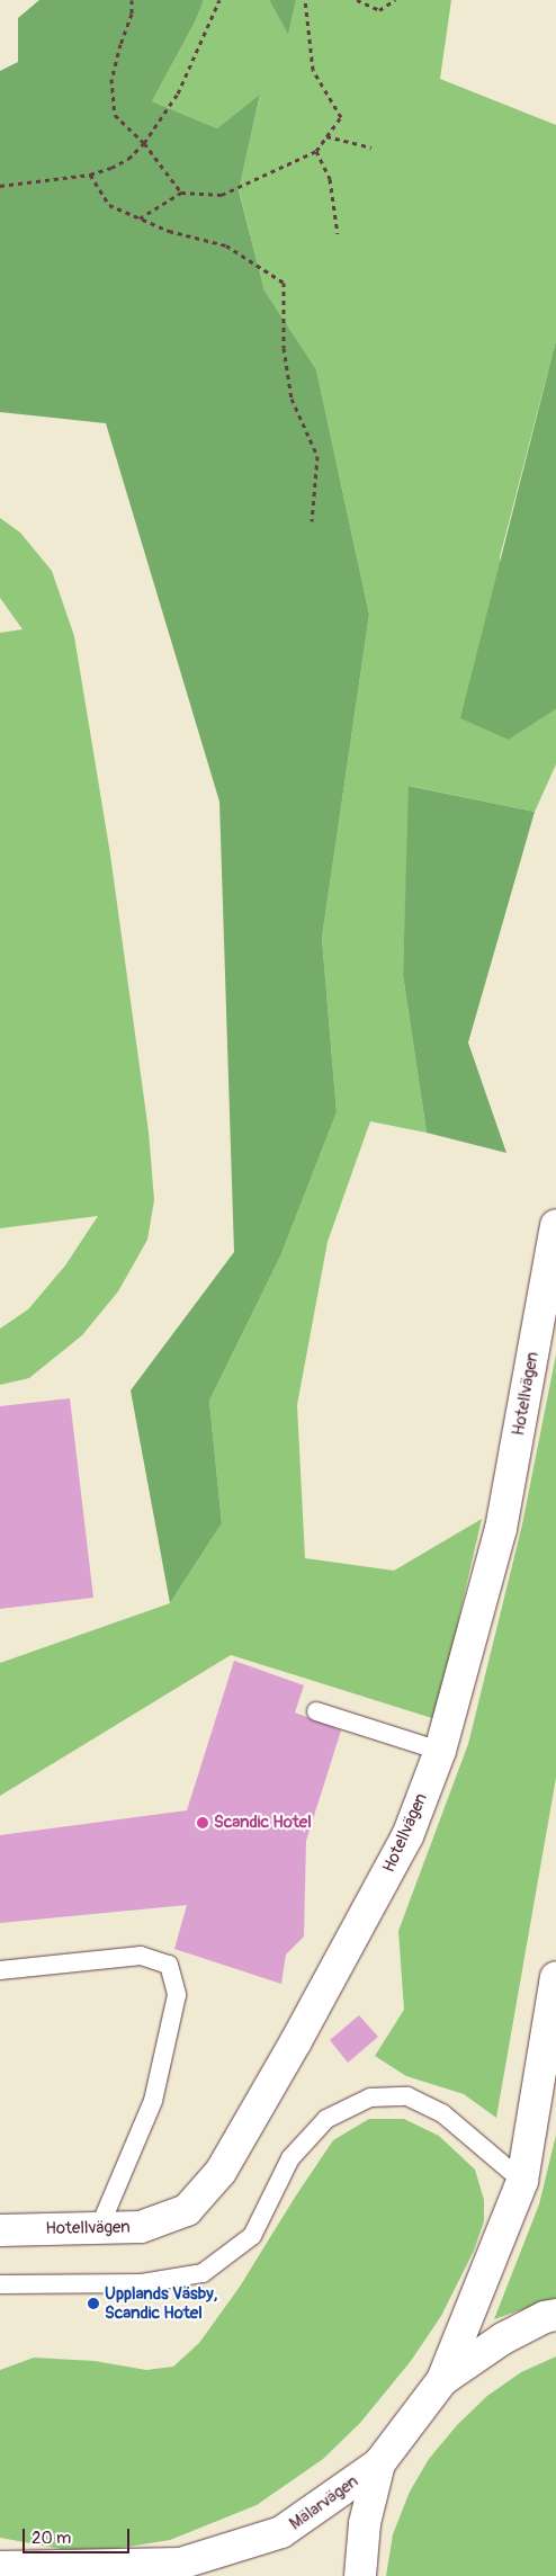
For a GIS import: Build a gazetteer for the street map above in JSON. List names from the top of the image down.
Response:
{
  "streets": {
    "main road": ["Hotellvägen", "Mälarvägen"]
  },
  "places": ["Scandic Hotel", "Upplands Väsby, Scandic Hotel"],
  "scale_bar": "20 m"
}
